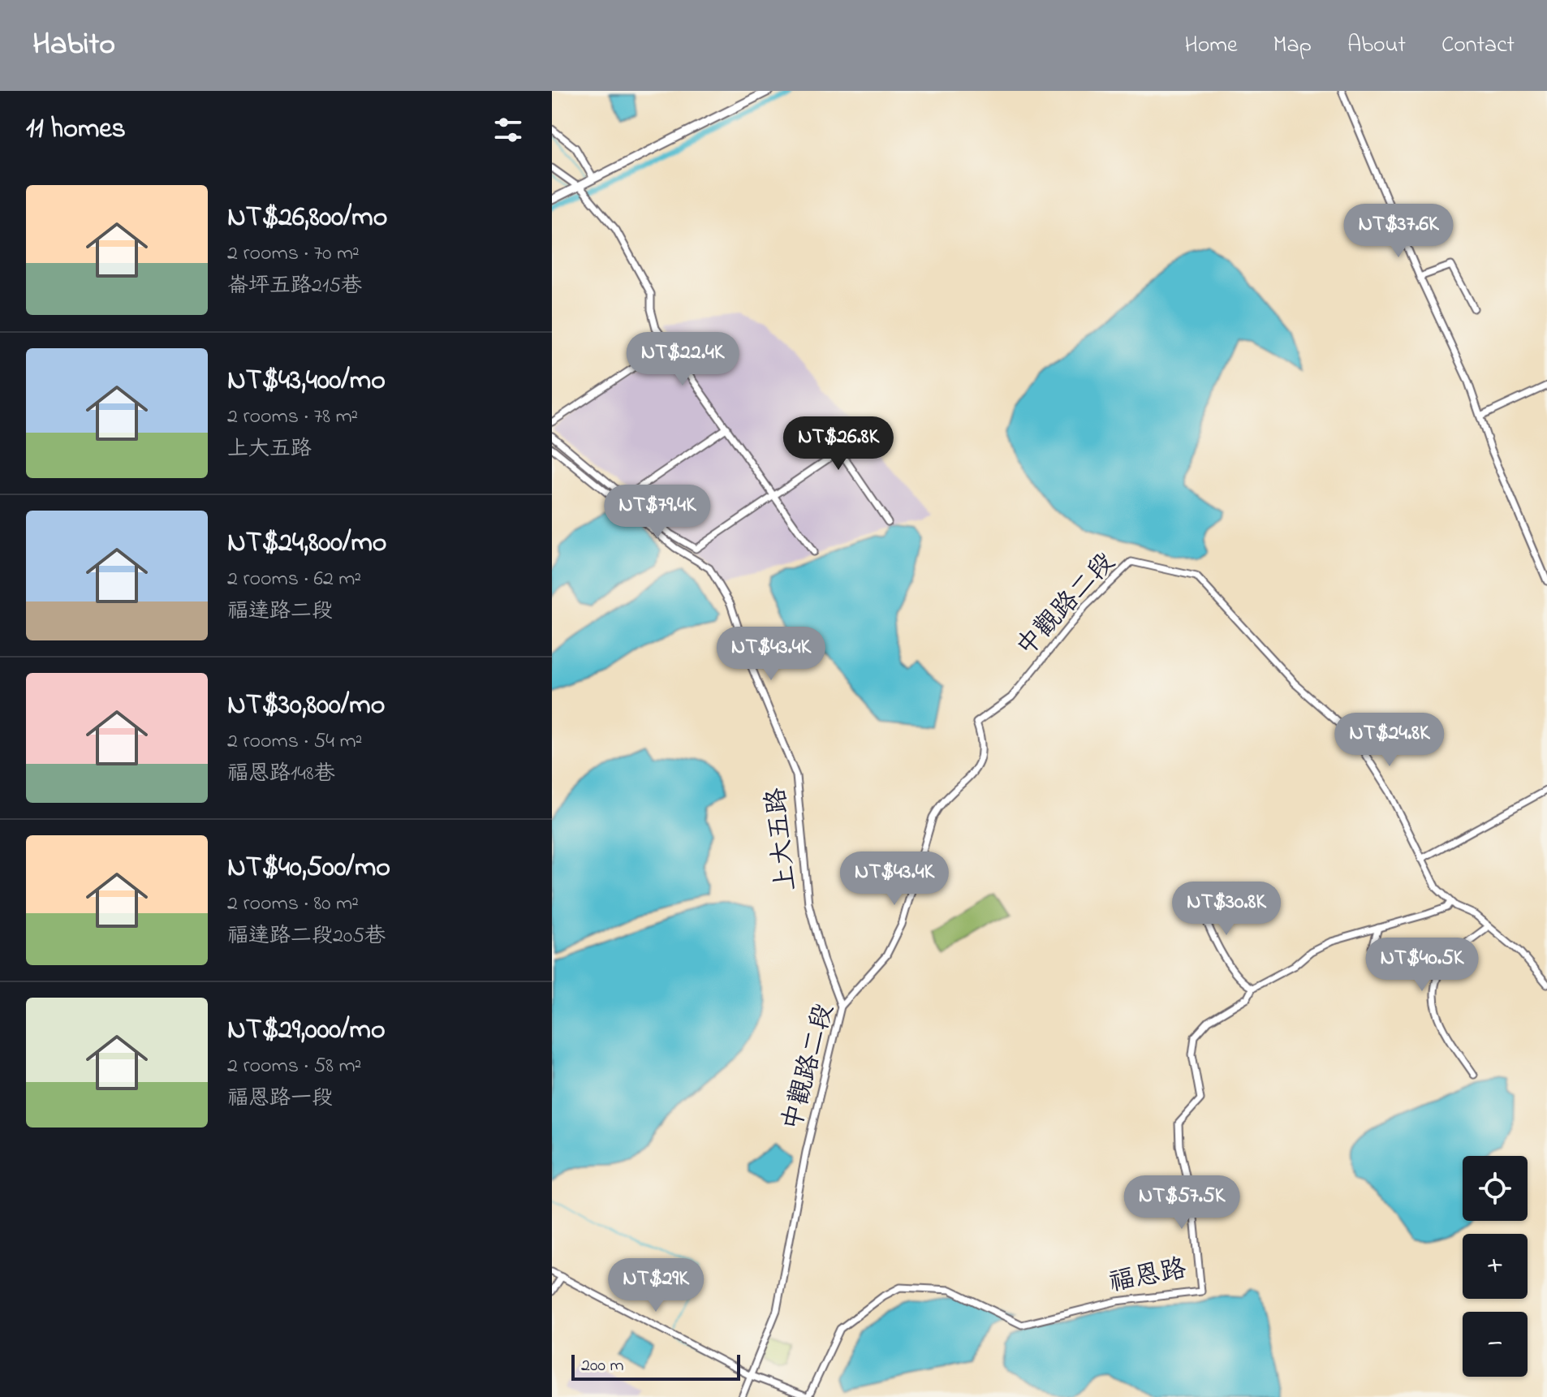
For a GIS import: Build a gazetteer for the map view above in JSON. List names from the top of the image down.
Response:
{
  "streets": {
    "street": ["中觀路二段", "上大五路", "福恩路"]
  },
  "crossings": [
    ["中觀路二段", "上大五路"],
    ["中觀路二段", "福恩路"]
  ],
  "scale_bar": "200 m",
  "page": {
    "header": "Habito",
    "nav": [
      "Home",
      "Map",
      "About",
      "Contact"
    ],
    "heading": "11 homes",
    "list": [
      {
        "name": "NT$26,800/mo",
        "note": "2 rooms · 70 m² · 崙坪五路215巷"
      },
      {
        "name": "NT$43,400/mo",
        "note": "2 rooms · 78 m² · 上大五路"
      },
      {
        "name": "NT$24,800/mo",
        "note": "2 rooms · 62 m² · 福達路二段"
      },
      {
        "name": "NT$30,800/mo",
        "note": "2 rooms · 54 m² · 福恩路148巷"
      },
      {
        "name": "NT$40,500/mo",
        "note": "2 rooms · 80 m² · 福達路二段205巷"
      },
      {
        "name": "NT$29,000/mo",
        "note": "2 rooms · 58 m² · 福恩路一段"
      }
    ],
    "price": [
      "NT$37.6K",
      "NT$22.4K",
      "NT$26.8K",
      "NT$79.4K",
      "NT$43.4K",
      "NT$24.8K",
      "NT$43.4K",
      "NT$30.8K",
      "NT$40.5K",
      "NT$57.5K",
      "NT$29K"
    ],
    "map_buttons": ["+", "−"],
    "scale": "200 m"
  }
}
